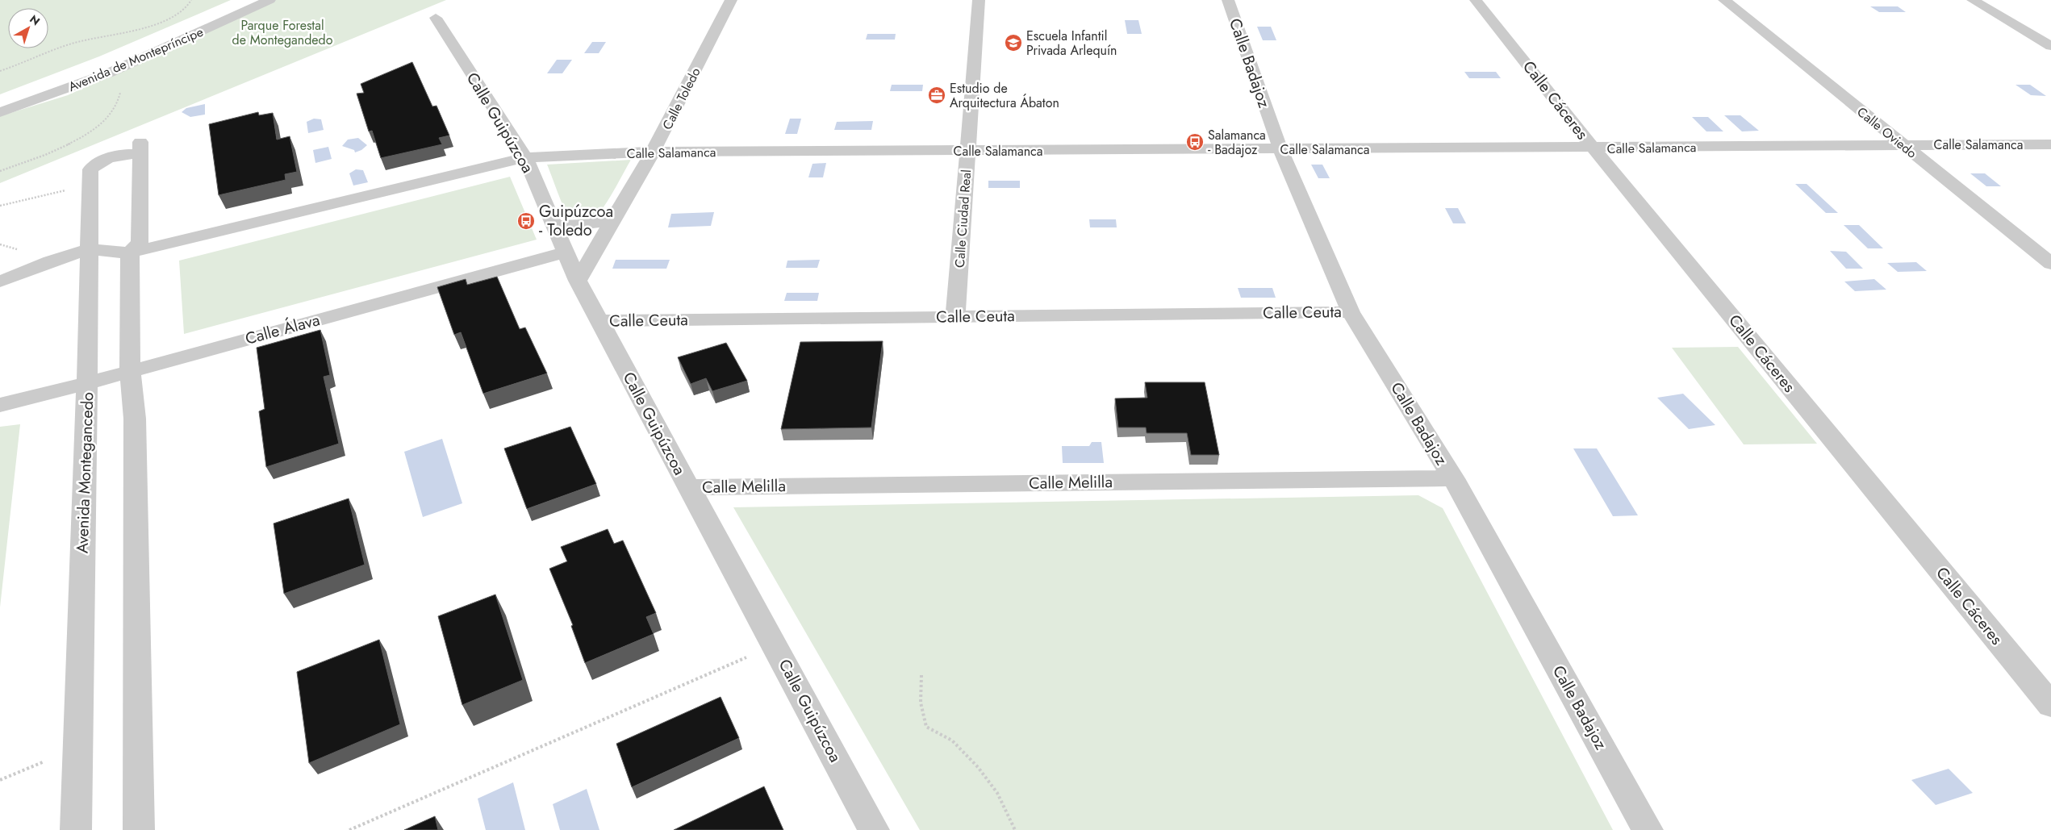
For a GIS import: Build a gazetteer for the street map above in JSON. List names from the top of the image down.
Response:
{
  "streets": {
    "street": [
      "Avenida de Montepríncipe",
      "Calle Badajoz",
      "Calle Toledo",
      "Calle Cáceres",
      "Calle Guipúzcoa",
      "Calle Oviedo",
      "Calle Salamanca",
      "Calle Ciudad Real",
      "Calle Ceuta",
      "Calle Álava",
      "Avenida Montegancedo",
      "Calle Melilla"
    ]
  },
  "crossings": [
    ["Calle Badajoz", "Calle Salamanca"],
    ["Calle Badajoz", "Calle Ceuta"],
    ["Calle Badajoz", "Calle Melilla"],
    ["Calle Toledo", "Calle Guipúzcoa"],
    ["Calle Toledo", "Calle Salamanca"],
    ["Calle Cáceres", "Calle Salamanca"],
    ["Calle Guipúzcoa", "Calle Salamanca"],
    ["Calle Guipúzcoa", "Calle Ceuta"],
    ["Calle Guipúzcoa", "Calle Álava"],
    ["Calle Guipúzcoa", "Calle Melilla"],
    ["Calle Oviedo", "Calle Salamanca"],
    ["Calle Salamanca", "Calle Ciudad Real"],
    ["Calle Ciudad Real", "Calle Ceuta"],
    ["Calle Álava", "Avenida Montegancedo"]
  ],
  "parks": ["Parque Forestal de Montegandedo"],
  "places": {
    "school or university": ["Escuela Infantil Privada Arlequín"],
    "office": ["Estudio de Arquitectura Ábaton"],
    "bus stop": ["Salamanca - Badajoz", "Guipúzcoa - Toledo"]
  },
  "north": "top right"
}
